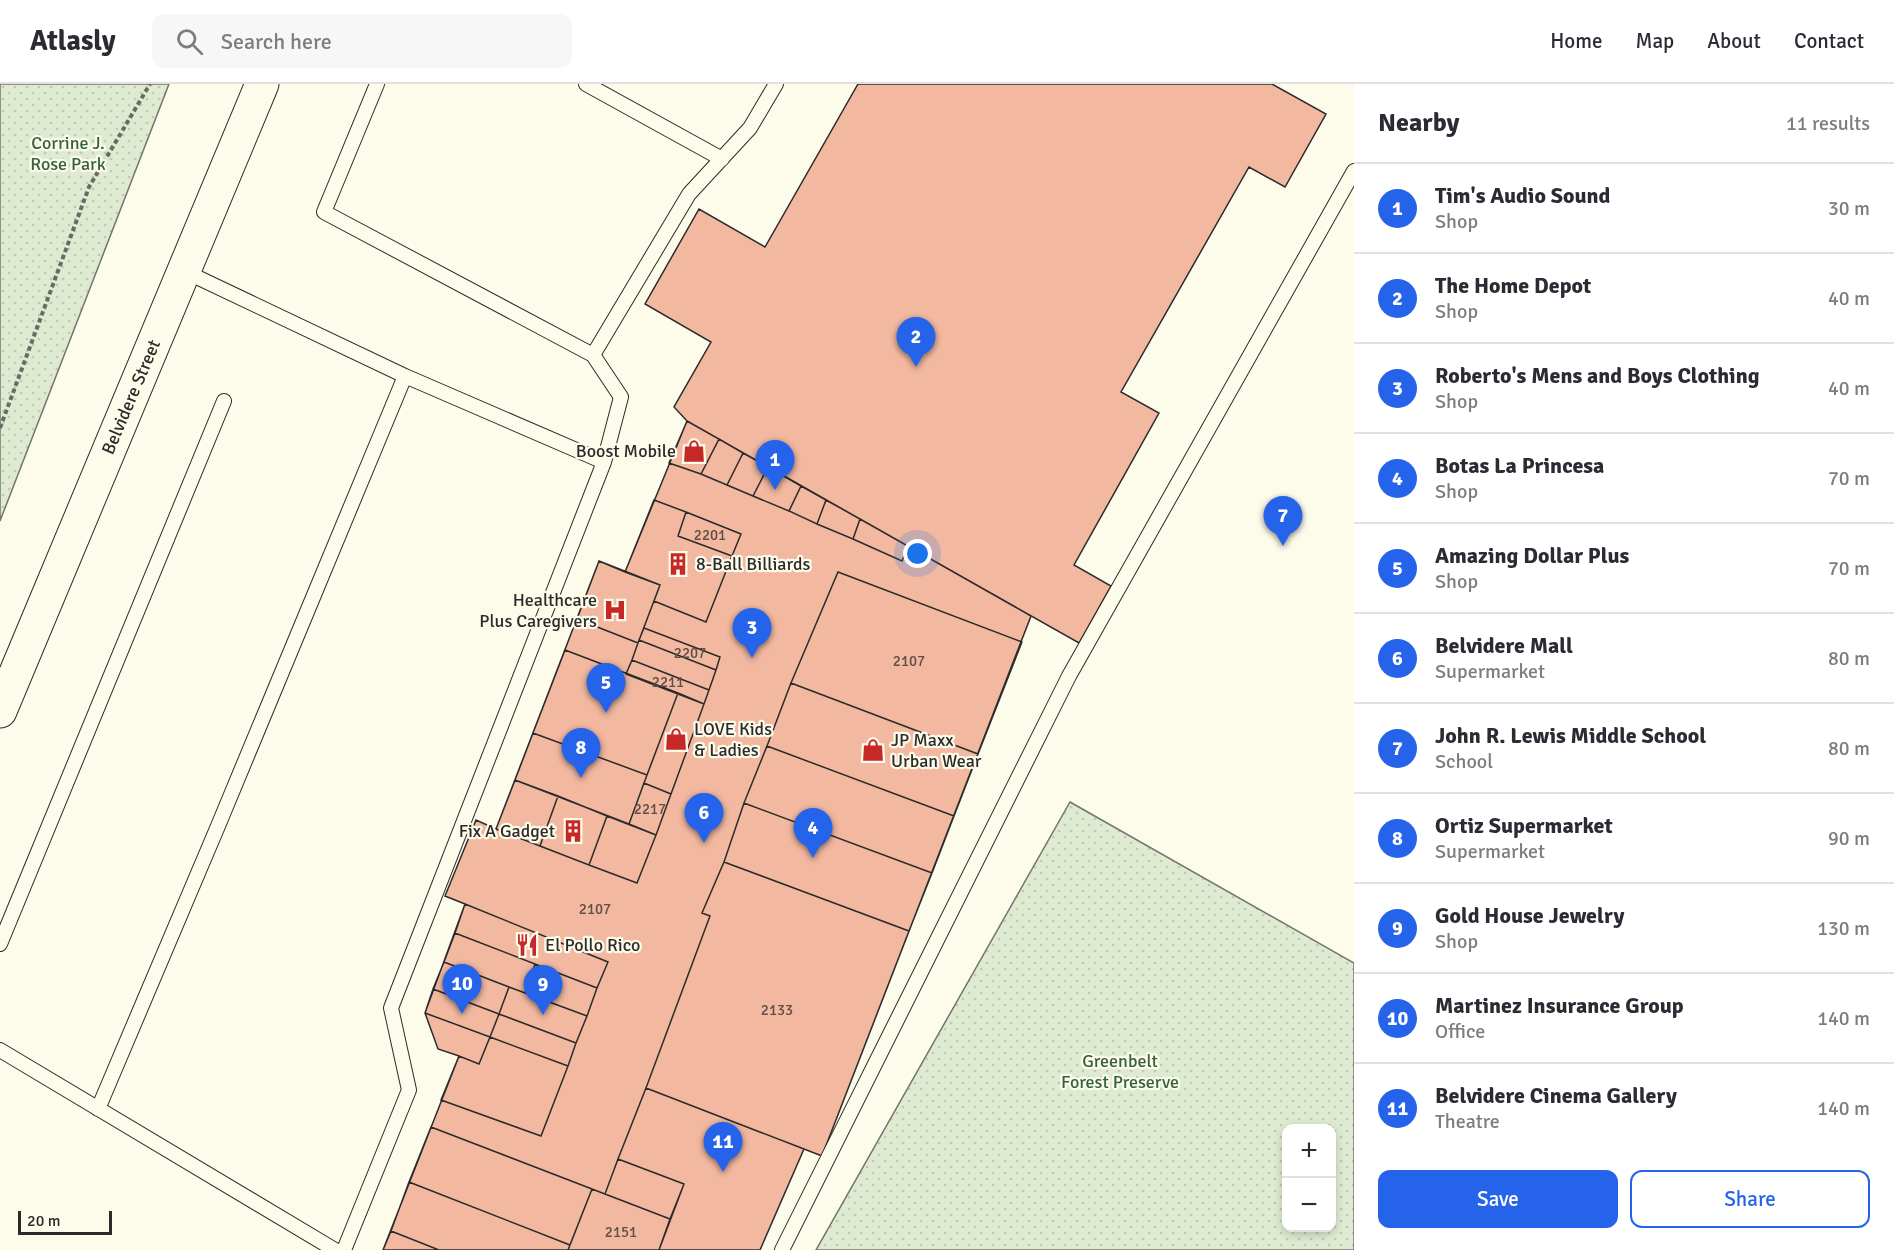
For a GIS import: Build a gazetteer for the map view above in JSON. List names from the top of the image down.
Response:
{
  "streets": {
    "main road": ["Belvidere Street"]
  },
  "parks": ["Corrine J. Rose Park", "Greenbelt Forest Preserve"],
  "places": {
    "shop": ["Boost Mobile", "LOVE Kids & Ladies", "JP Maxx Urban Wear"],
    "building": ["8-Ball Billiards", "Fix A Gadget"],
    "hospital": ["Healthcare Plus Caregivers"],
    "restaurant": ["El Pollo Rico"]
  },
  "house_numbers": [
    "2201",
    "2207",
    "2107",
    "2211",
    "2217",
    "2107",
    "2133",
    "2151"
  ],
  "scale_bar": "20 m",
  "page": {
    "header": "Atlasly",
    "search": "Search here",
    "nav": [
      "Home",
      "Map",
      "About",
      "Contact"
    ],
    "heading": ["Nearby", "11 results"],
    "list": [
      {
        "mark": "1",
        "name": "Tim's Audio Sound",
        "note": "Shop",
        "value": "30 m"
      },
      {
        "mark": "2",
        "name": "The Home Depot",
        "note": "Shop",
        "value": "40 m"
      },
      {
        "mark": "3",
        "name": "Roberto's Mens and Boys Clothing",
        "note": "Shop",
        "value": "40 m"
      },
      {
        "mark": "4",
        "name": "Botas La Princesa",
        "note": "Shop",
        "value": "70 m"
      },
      {
        "mark": "5",
        "name": "Amazing Dollar Plus",
        "note": "Shop",
        "value": "70 m"
      },
      {
        "mark": "6",
        "name": "Belvidere Mall",
        "note": "Supermarket",
        "value": "80 m"
      },
      {
        "mark": "7",
        "name": "John R. Lewis Middle School",
        "note": "School",
        "value": "80 m"
      },
      {
        "mark": "8",
        "name": "Ortiz Supermarket",
        "note": "Supermarket",
        "value": "90 m"
      },
      {
        "mark": "9",
        "name": "Gold House Jewelry",
        "note": "Shop",
        "value": "130 m"
      },
      {
        "mark": "10",
        "name": "Martinez Insurance Group",
        "note": "Office",
        "value": "140 m"
      },
      {
        "mark": "11",
        "name": "Belvidere Cinema Gallery",
        "note": "Theatre",
        "value": "140 m"
      }
    ],
    "pins": [
      "2",
      "1",
      "7",
      "3",
      "5",
      "8",
      "6",
      "4",
      "10",
      "9",
      "11"
    ],
    "map_buttons": ["+", "−"],
    "buttons": ["Save", "Share"],
    "scale": "20 m"
  }
}
